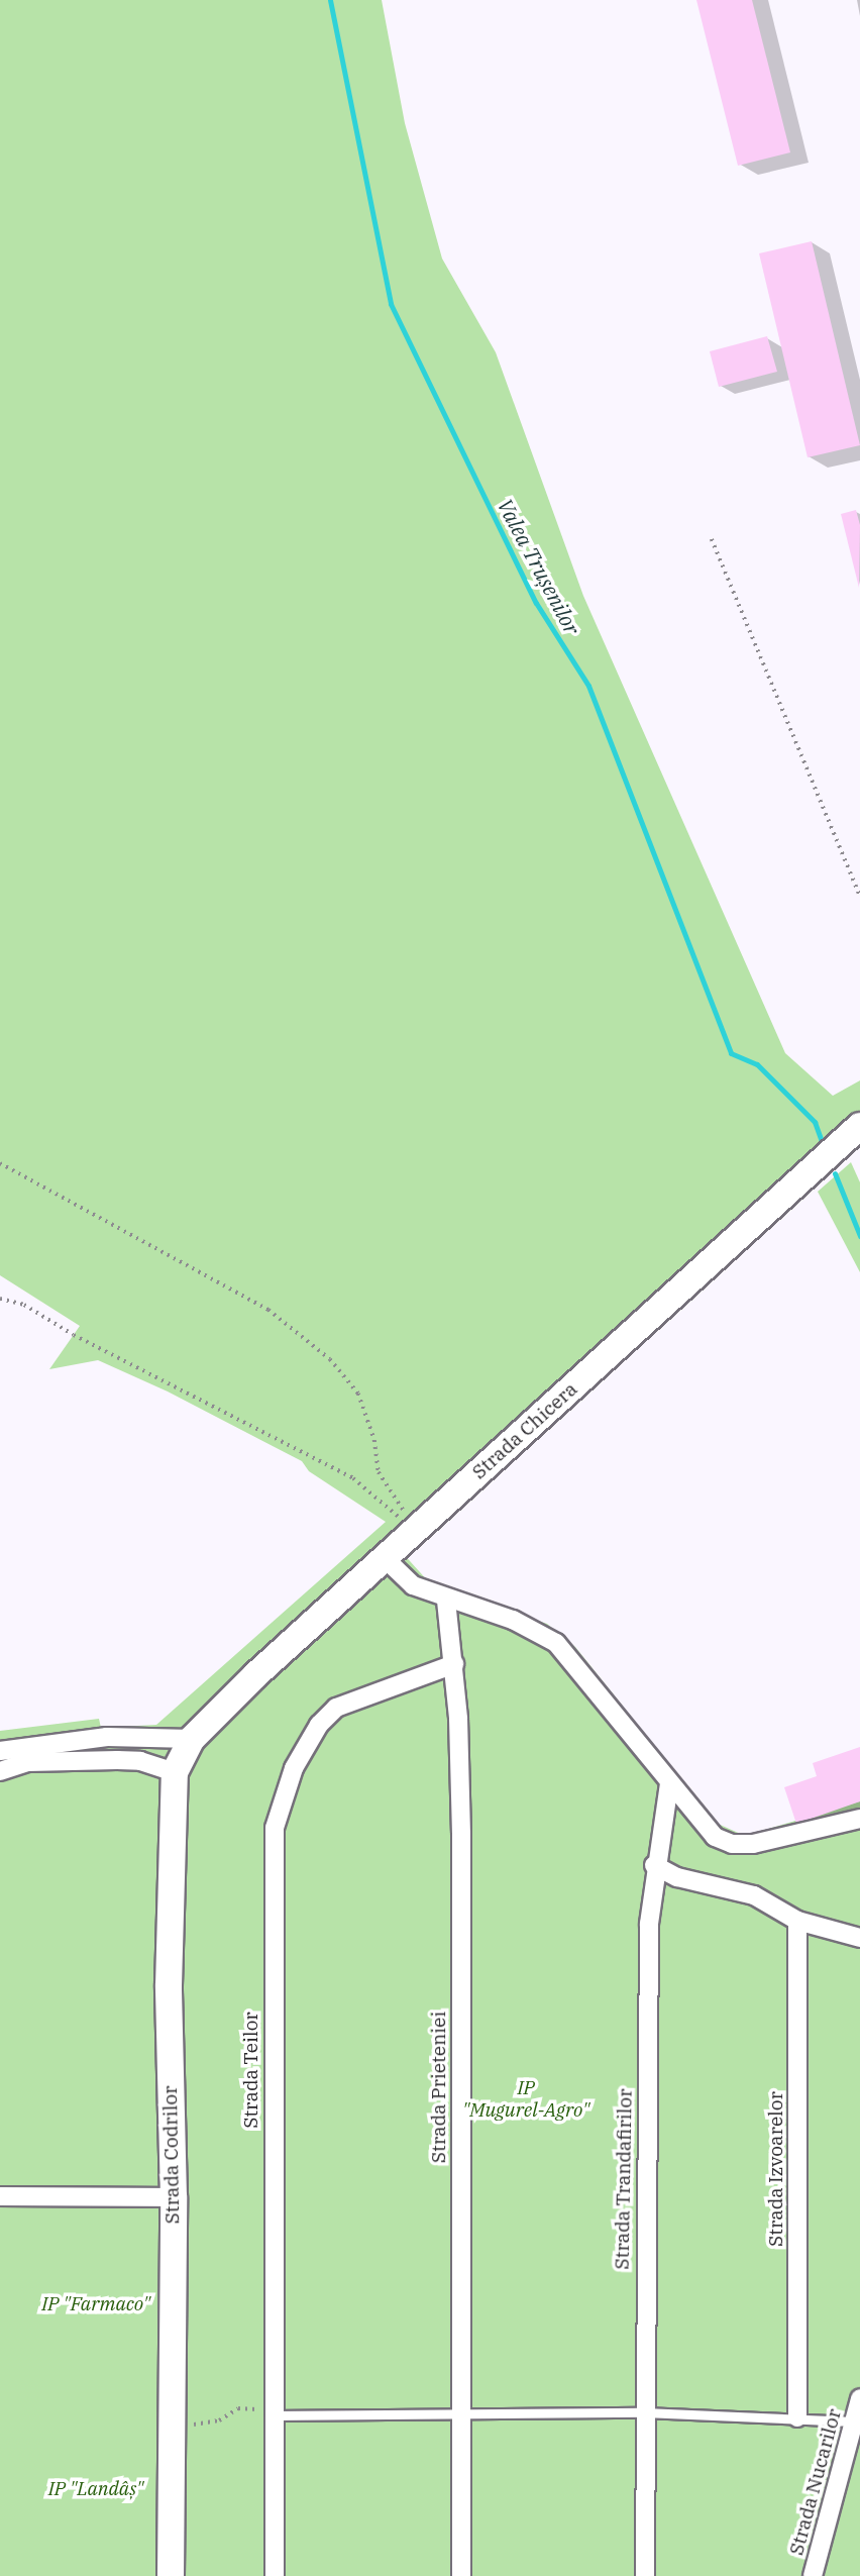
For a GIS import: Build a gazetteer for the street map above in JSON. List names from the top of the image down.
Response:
{
  "streets": {
    "street": [
      "Strada Chicera",
      "Strada Teilor",
      "Strada Prieteniei",
      "Strada Codrilor",
      "Strada Izvoarelor",
      "Strada Trandafirilor",
      "Strada Nucarilor"
    ]
  },
  "crossings": [
    ["Strada Chicera", "Strada Codrilor"],
    ["Strada Teilor", "Strada Prieteniei"]
  ],
  "water": ["Valea Trușenilor"],
  "parks": ["IP \"Mugurel-Agro\"", "IP \"Farmaco\"", "IP \"Landâș\""]
}
